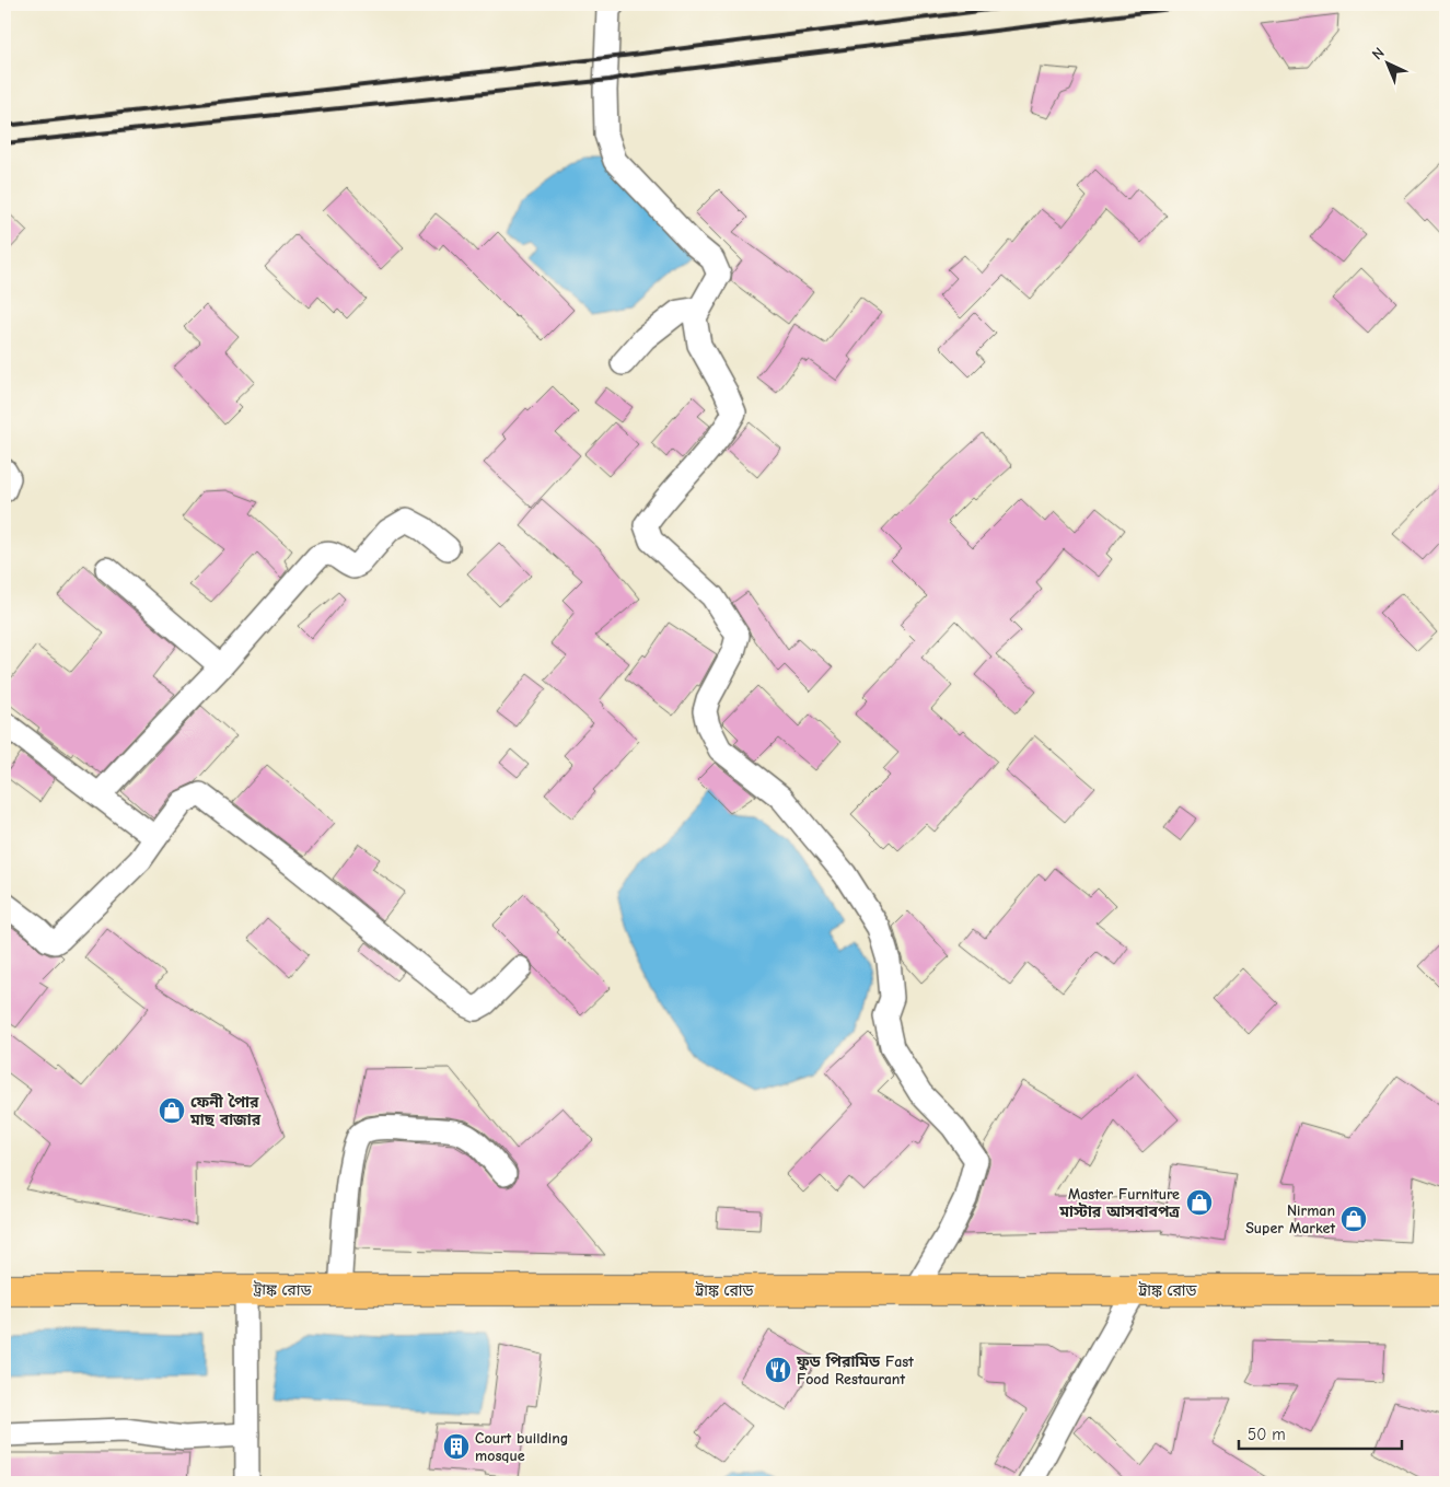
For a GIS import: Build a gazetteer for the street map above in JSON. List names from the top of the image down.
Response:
{
  "streets": {
    "main road": ["ট্রাঙ্ক রোড"]
  },
  "places": {
    "shop": ["ফেনী পৈার মাছ বাজার", "Master Furniture মাস্টার আসবাবপত্র", "Nirman Super Market"],
    "restaurant": ["ফুড পিরামিড Fast Food Restaurant"],
    "building": ["Court building mosque"]
  },
  "scale_bar": "50 m",
  "north": "top left"
}
